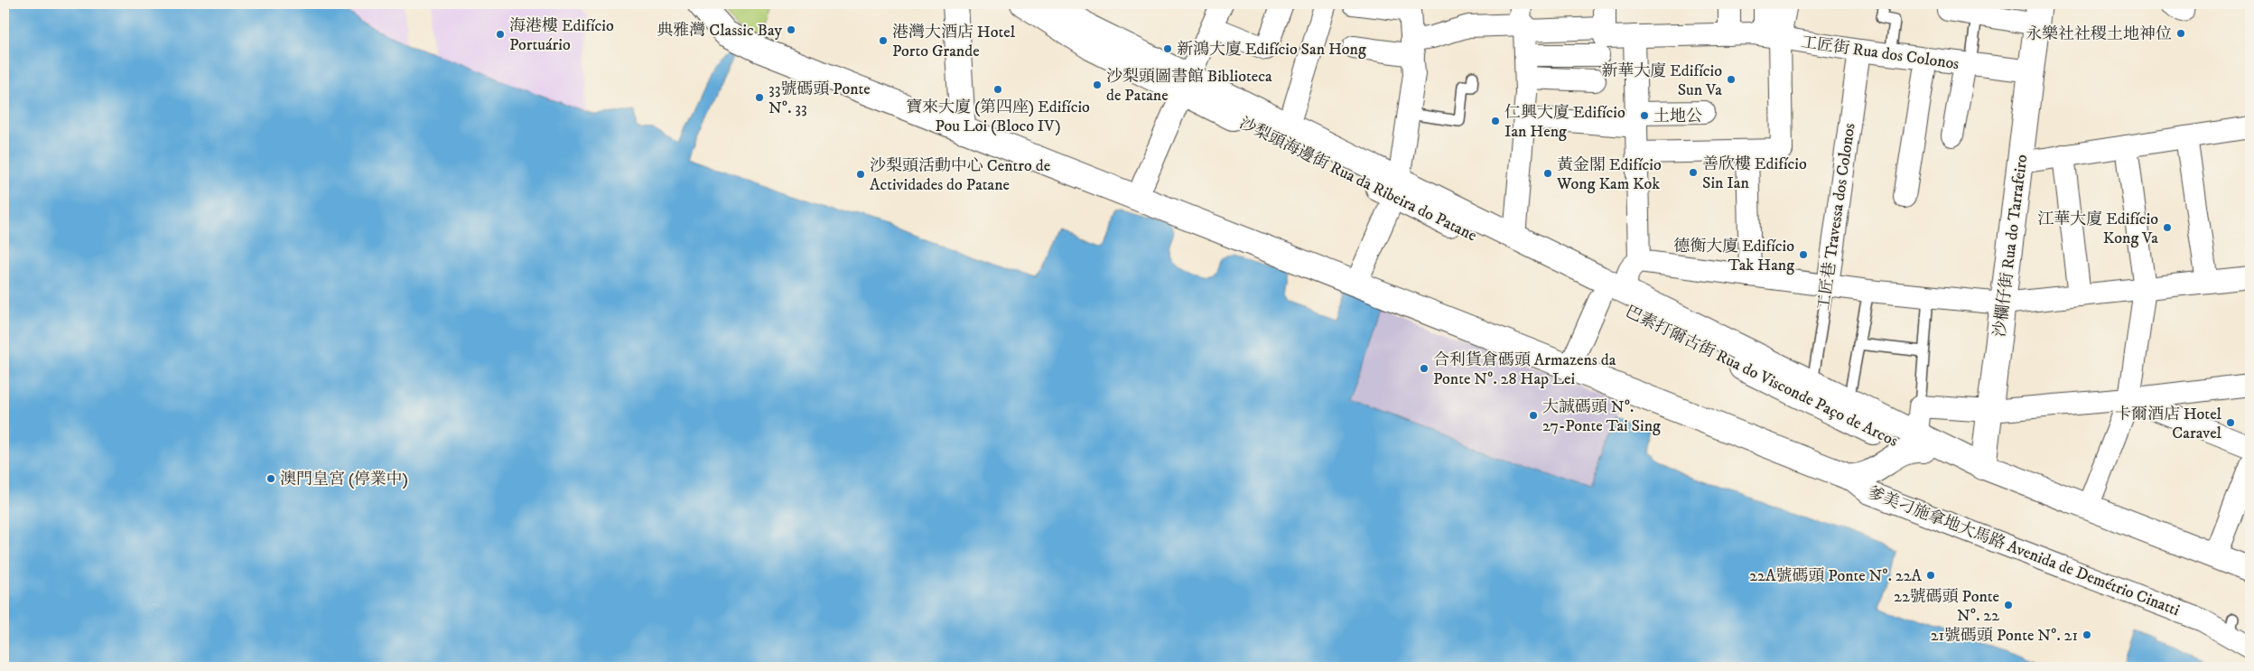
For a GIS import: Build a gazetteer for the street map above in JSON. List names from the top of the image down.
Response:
{
  "streets": {
    "main road": [
      "沙梨頭海邊街 Rua da Ribeira do Patane",
      "沙欄仔街 Rua do Tarrafeiro",
      "巴素打爾古街 Rua do Visconde Paço de Arcos",
      "爹美刁施拿地大馬路 Avenida de Demétrio Cinatti"
    ],
    "street": ["工匠街 Rua dos Colonos", "工匠巷 Travessa dos Colonos"]
  },
  "crossings": [
    ["工匠街 Rua dos Colonos", "工匠巷 Travessa dos Colonos"],
    ["工匠街 Rua dos Colonos", "沙欄仔街 Rua do Tarrafeiro"],
    ["沙梨頭海邊街 Rua da Ribeira do Patane", "巴素打爾古街 Rua do Visconde Paço de Arcos"],
    ["工匠巷 Travessa dos Colonos", "巴素打爾古街 Rua do Visconde Paço de Arcos"],
    ["沙欄仔街 Rua do Tarrafeiro", "巴素打爾古街 Rua do Visconde Paço de Arcos"],
    ["巴素打爾古街 Rua do Visconde Paço de Arcos", "爹美刁施拿地大馬路 Avenida de Demétrio Cinatti"]
  ],
  "places": [
    "典雅灣 Classic Bay",
    "永樂社社稷土地神位",
    "海港樓 Edifício Portuário",
    "港灣大酒店 Hotel Porto Grande",
    "新鴻大廈 Edifício San Hong",
    "新華大廈 Edifício Sun Va",
    "沙梨頭圖書館 Biblioteca de Patane",
    "寶來大廈 (第四座) Edifício Pou Loi (Bloco IV)",
    "33號碼頭 Ponte Nº. 33",
    "土地公",
    "仁興大廈 Edifício Ian Heng",
    "善欣樓 Edifício Sin Ian",
    "黃金閣 Edifício Wong Kam Kok",
    "沙梨頭活動中心 Centro de Actividades do Patane",
    "江華大廈 Edifício Kong Va",
    "德衡大廈 Edifício Tak Hang",
    "合利貨倉碼頭 Armazens da Ponte Nº. 28 Hap Lei",
    "大誠碼頭 Nº. 27-Ponte Tai Sing",
    "卡爾酒店 Hotel Caravel",
    "澳門皇宮 (停業中)",
    "22A號碼頭 Ponte Nº. 22A",
    "22號碼頭 Ponte Nº. 22",
    "21號碼頭 Ponte Nº. 21"
  ]
}
